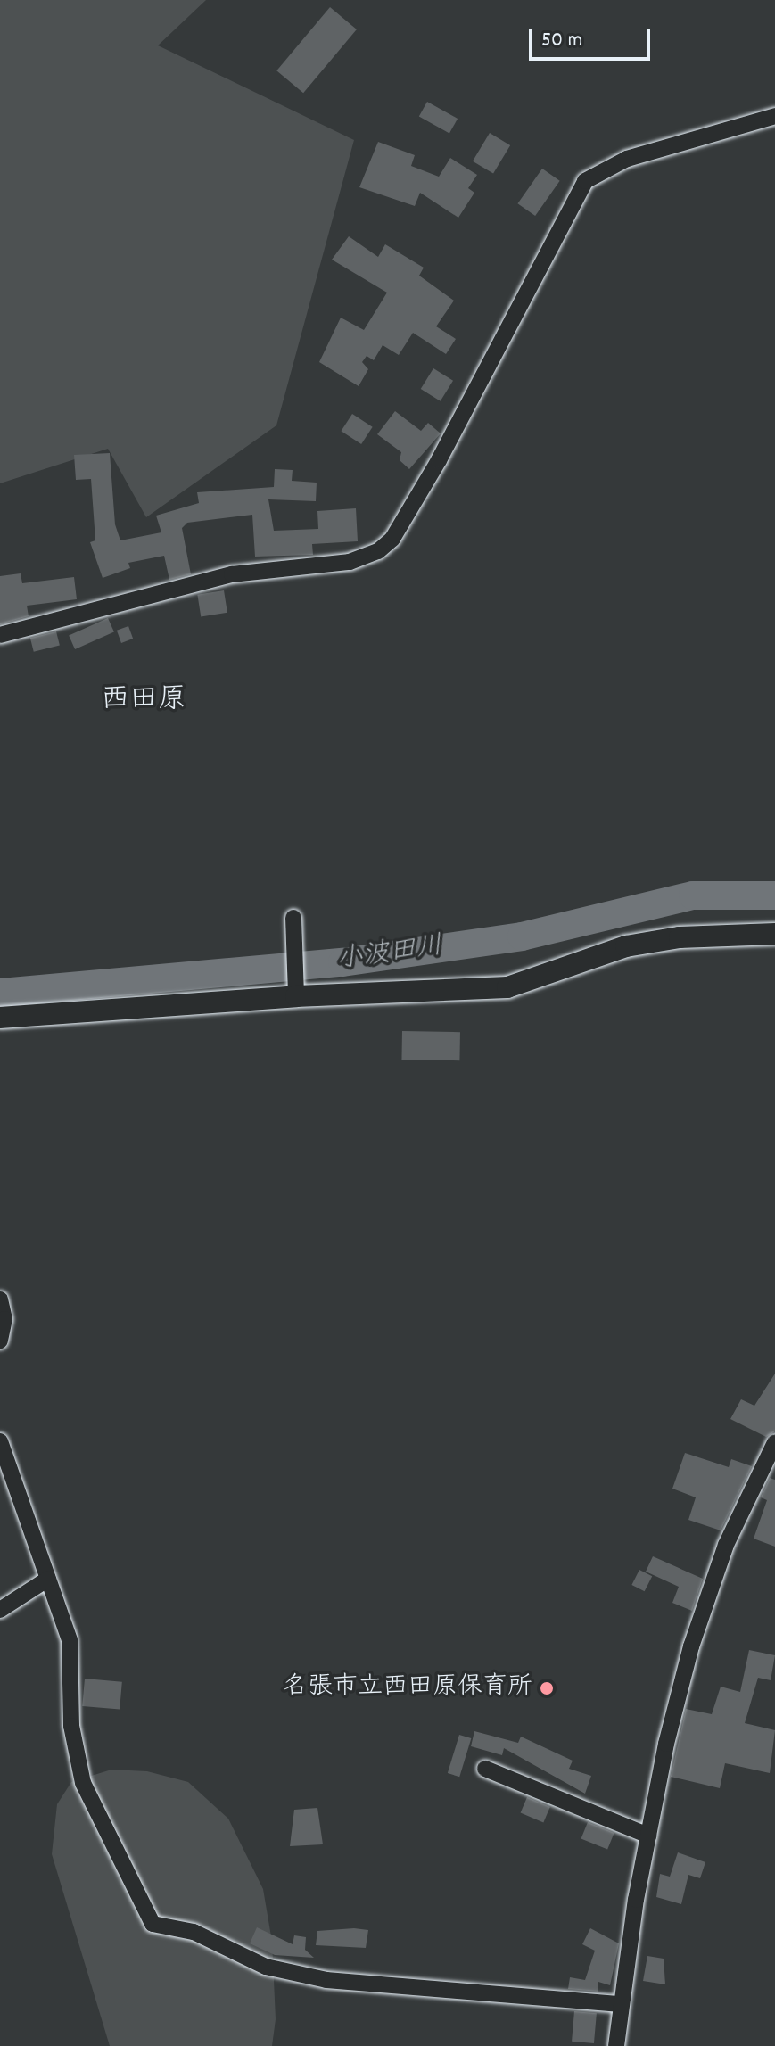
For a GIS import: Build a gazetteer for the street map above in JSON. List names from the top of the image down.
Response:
{
  "districts": ["西田原"],
  "water": ["小波田川"],
  "places": ["名張市立西田原保育所"],
  "scale_bar": "50 m"
}
